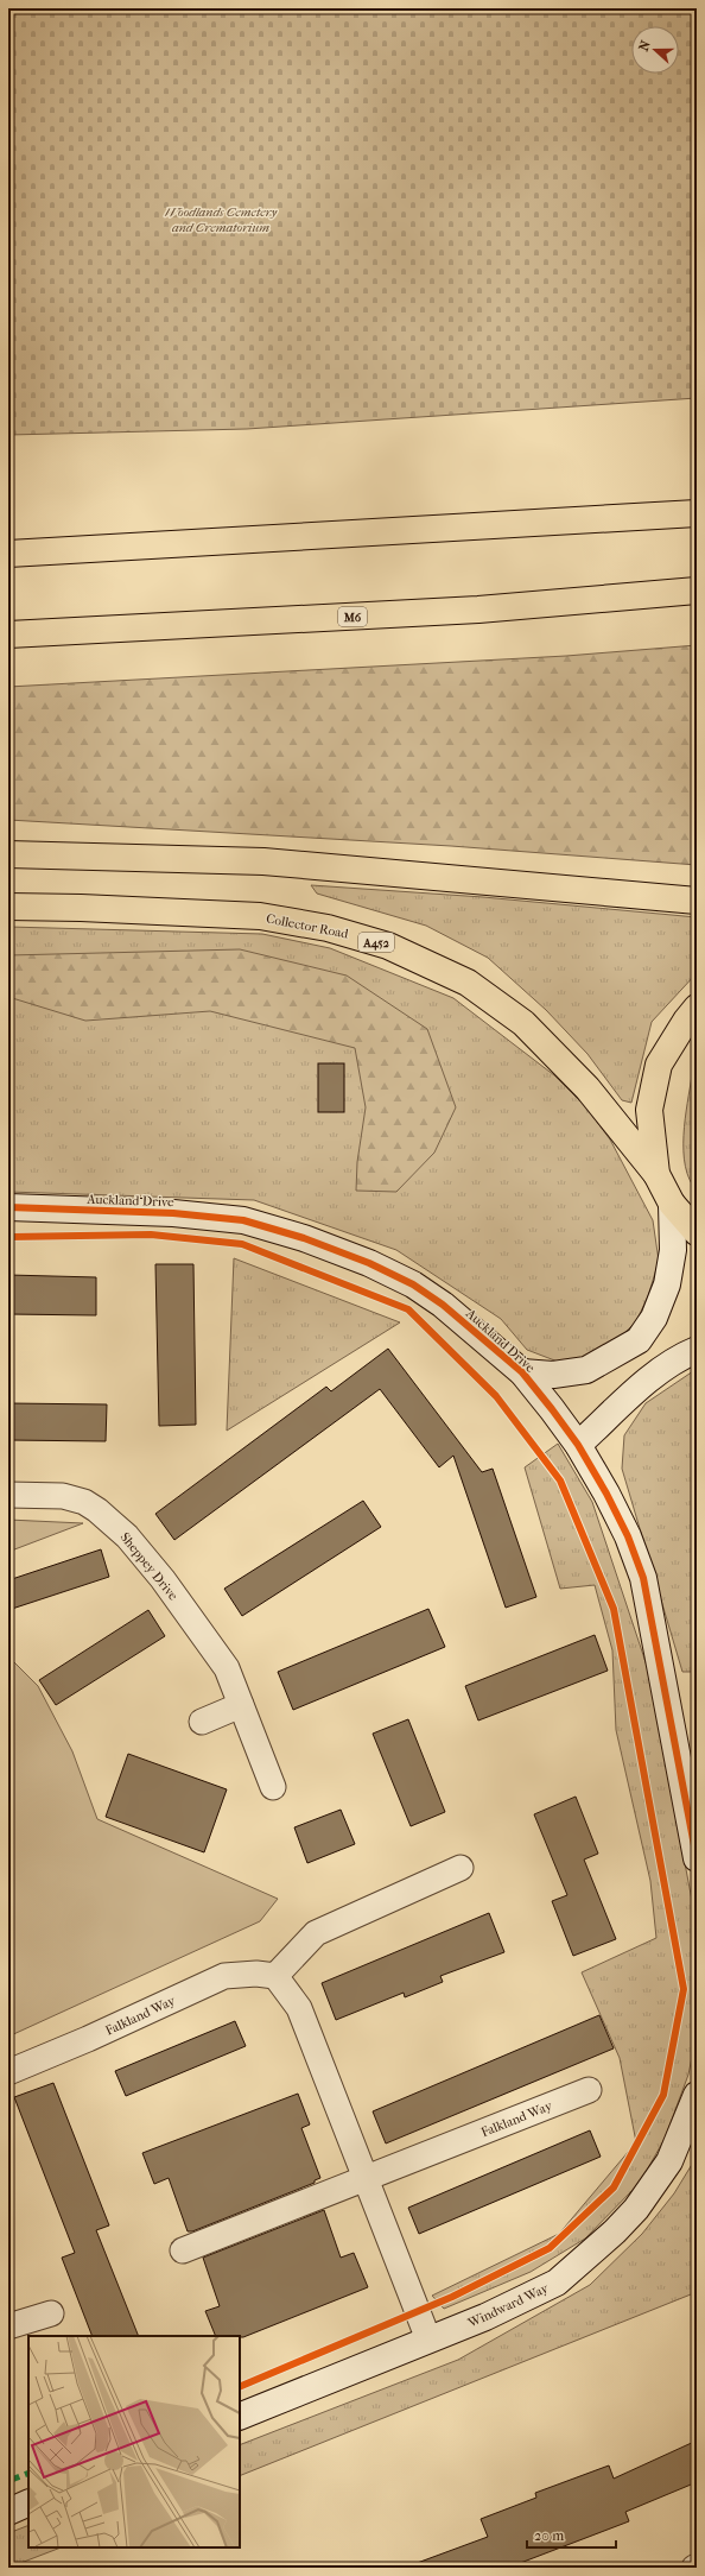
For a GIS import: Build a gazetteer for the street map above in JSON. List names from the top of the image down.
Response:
{
  "streets": {
    "highway": ["M6", "Collector Road", "A452"],
    "street": [
      "Auckland Drive",
      "Sheppey Drive",
      "Falkland Way",
      "Windward Way"
    ]
  },
  "crossings": [
    ["Collector Road", "A452"],
    ["A452", "Auckland Drive"]
  ],
  "parks": ["Woodlands Cemetery and Crematorium"],
  "scale_bar": "20 m",
  "north": "left"
}
